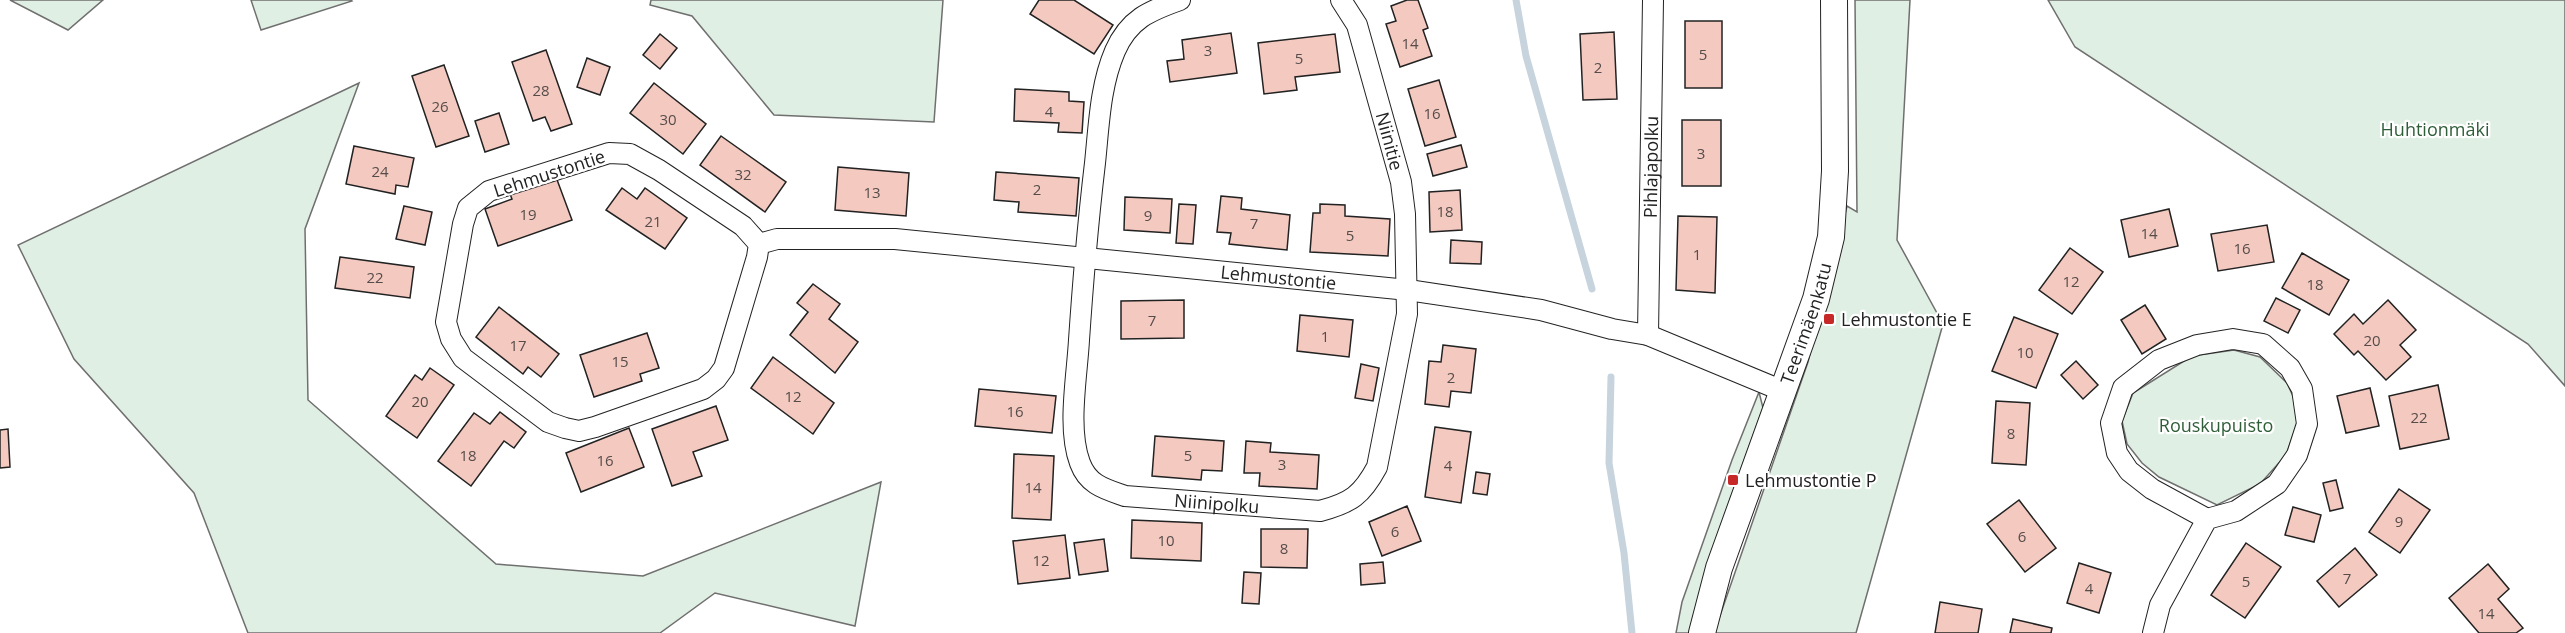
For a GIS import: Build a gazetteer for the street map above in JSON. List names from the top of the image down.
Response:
{
  "streets": {
    "street": [
      "Niinitie",
      "Pihlajapolku",
      "Lehmustontie",
      "Teerimäenkatu",
      "Niinipolku"
    ]
  },
  "crossings": [
    ["Niinitie", "Lehmustontie"],
    ["Niinitie", "Niinipolku"],
    ["Pihlajapolku", "Lehmustontie"],
    ["Lehmustontie", "Teerimäenkatu"],
    ["Lehmustontie", "Niinipolku"]
  ],
  "parks": ["Huhtionmäki", "Rouskupuisto"],
  "places": {
    "transit": ["Lehmustontie E", "Lehmustontie P"]
  },
  "house_numbers": [
    "14",
    "3",
    "5",
    "5",
    "2",
    "28",
    "26",
    "4",
    "16",
    "30",
    "3",
    "24",
    "32",
    "2",
    "13",
    "18",
    "19",
    "9",
    "21",
    "7",
    "14",
    "5",
    "16",
    "1",
    "22",
    "12",
    "18",
    "7",
    "1",
    "20",
    "17",
    "10",
    "15",
    "2",
    "12",
    "20",
    "16",
    "22",
    "8",
    "18",
    "5",
    "16",
    "3",
    "4",
    "14",
    "9",
    "6",
    "6",
    "10",
    "8",
    "12",
    "7",
    "5",
    "4",
    "14"
  ]
}
